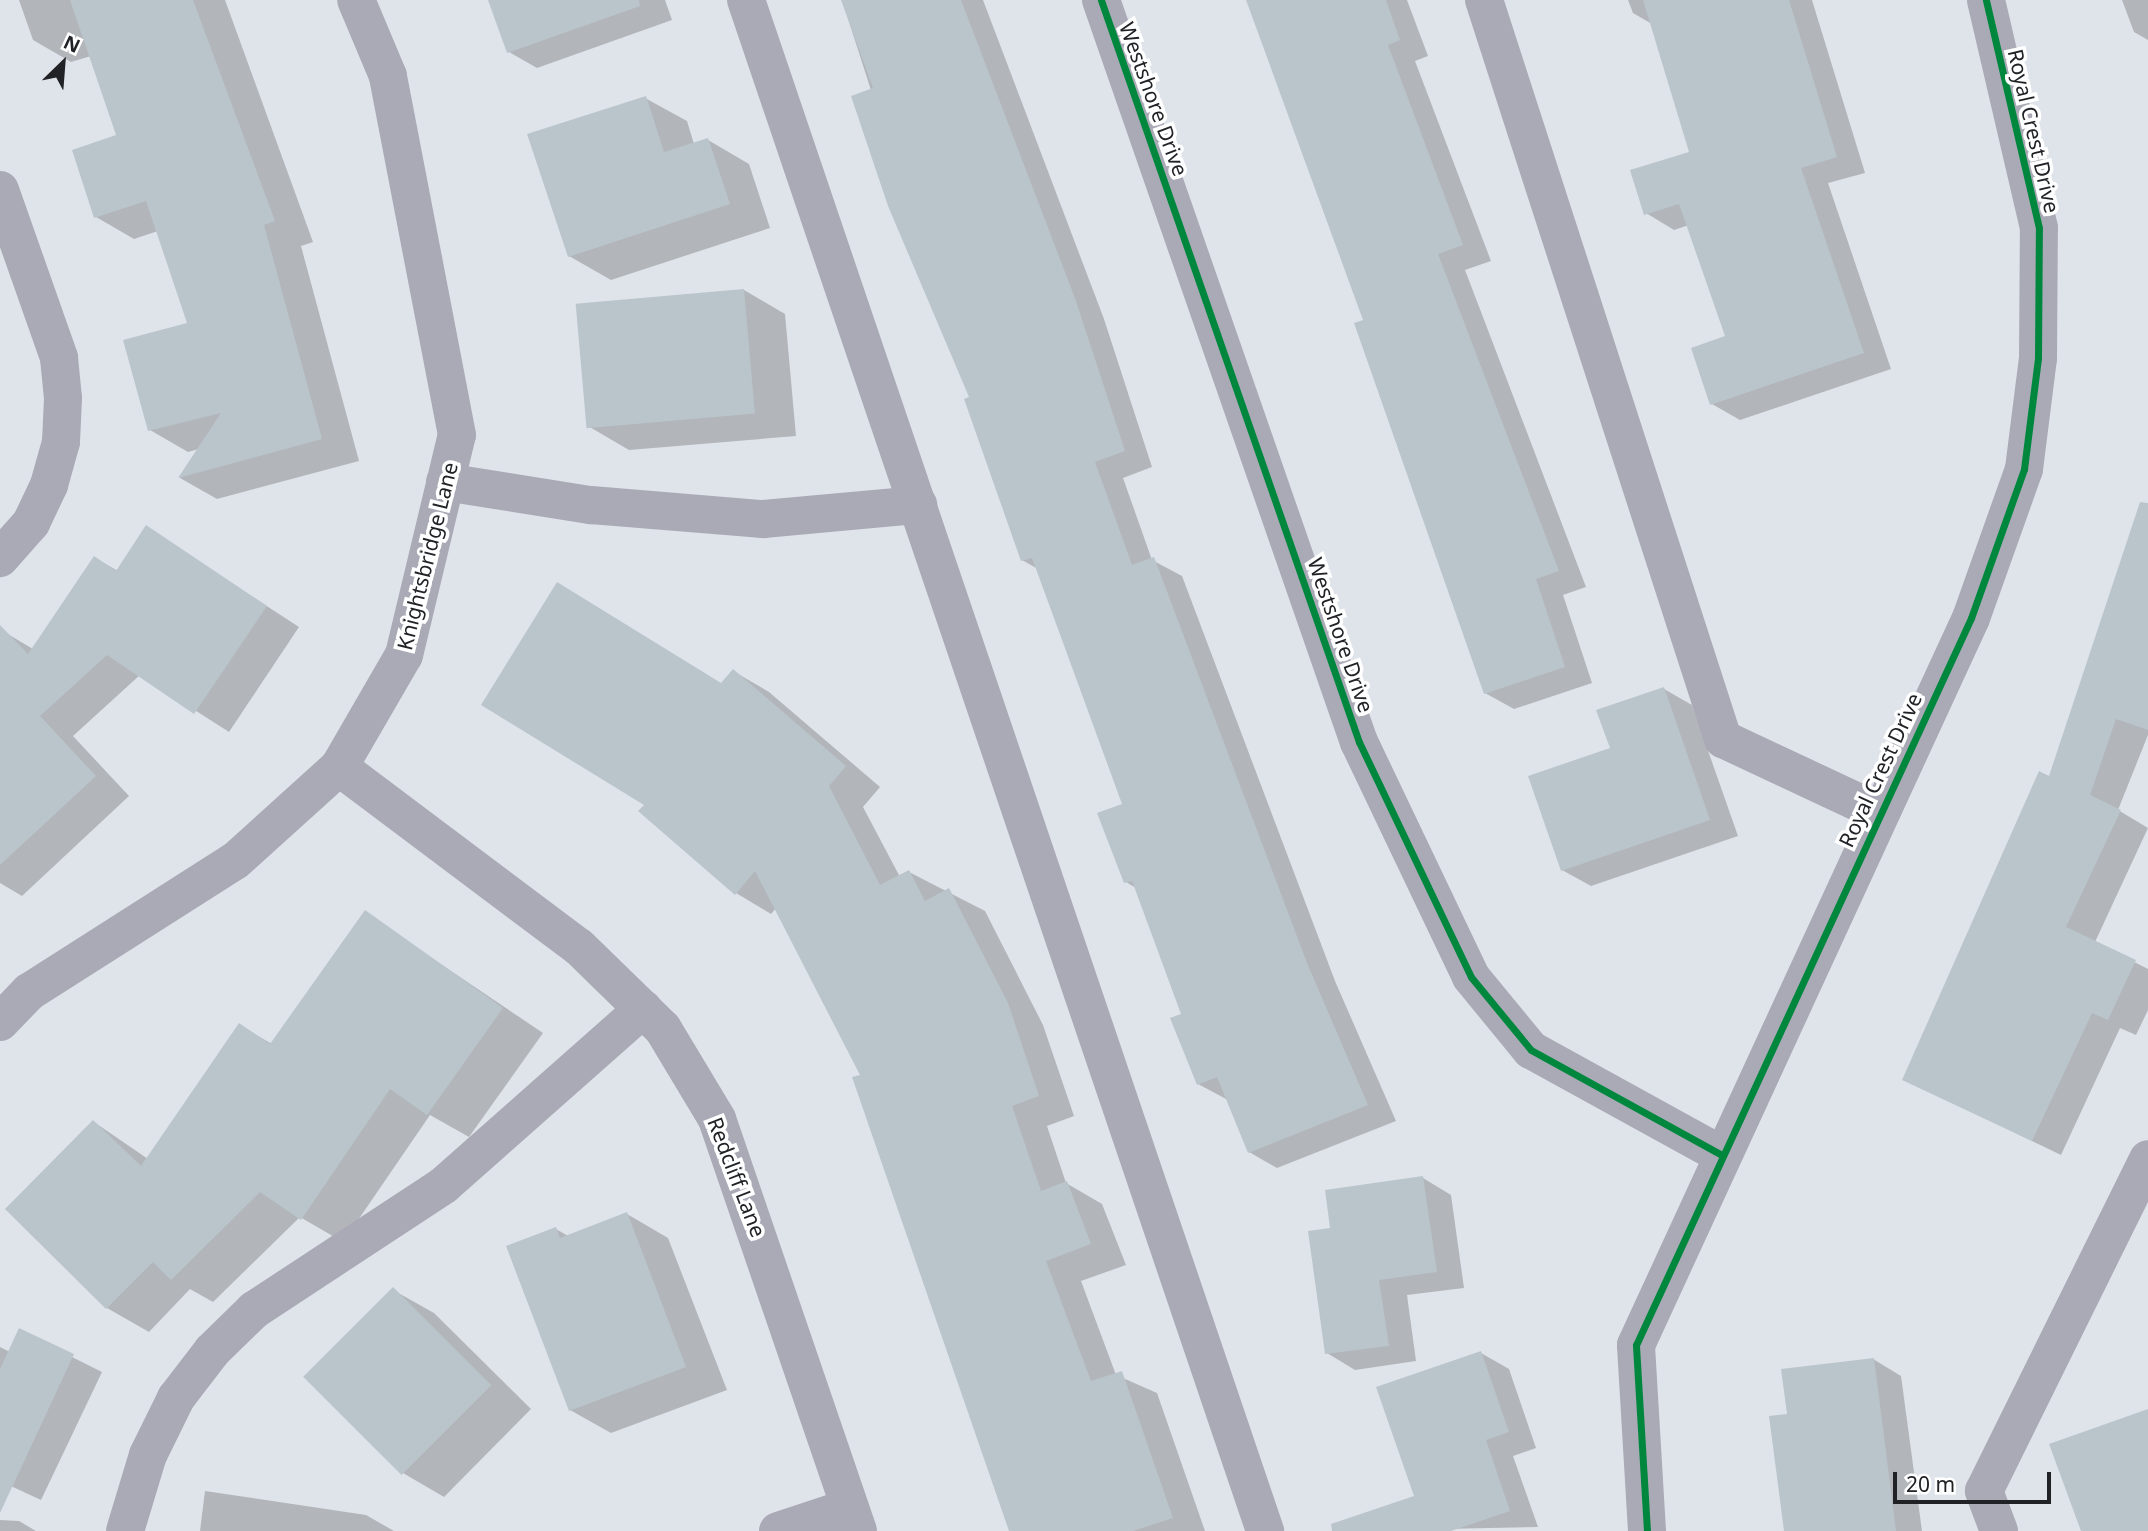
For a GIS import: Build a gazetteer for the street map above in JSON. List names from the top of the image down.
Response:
{
  "streets": {
    "street": [
      "Westshore Drive",
      "Royal Crest Drive",
      "Knightsbridge Lane",
      "Redcliff Lane"
    ]
  },
  "crossings": [
    ["Westshore Drive", "Royal Crest Drive"],
    ["Knightsbridge Lane", "Redcliff Lane"]
  ],
  "scale_bar": "20 m",
  "north": "top right"
}
